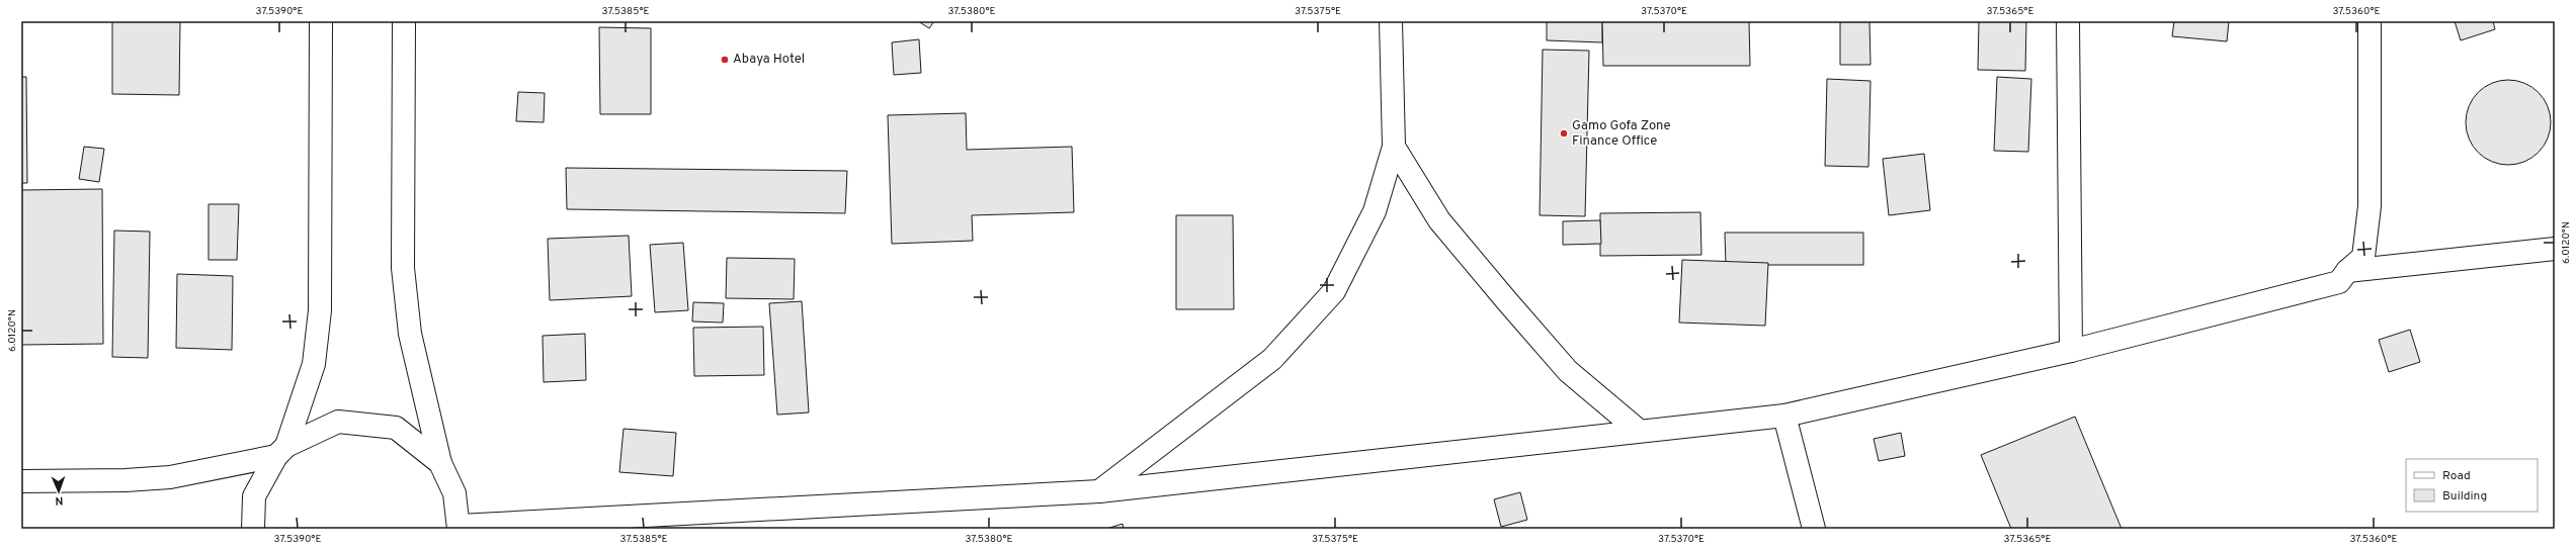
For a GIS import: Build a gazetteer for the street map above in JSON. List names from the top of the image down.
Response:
{
  "places": ["Abaya Hotel", "Gamo Gofa Zone Finance Office"],
  "legend": ["Road", "Building"],
  "north": "bottom",
  "coordinates": [
    "37.5390°E",
    "37.5385°E",
    "37.5380°E",
    "37.5375°E",
    "37.5370°E",
    "37.5365°E",
    "37.5360°E",
    "6.0120°N"
  ]
}
